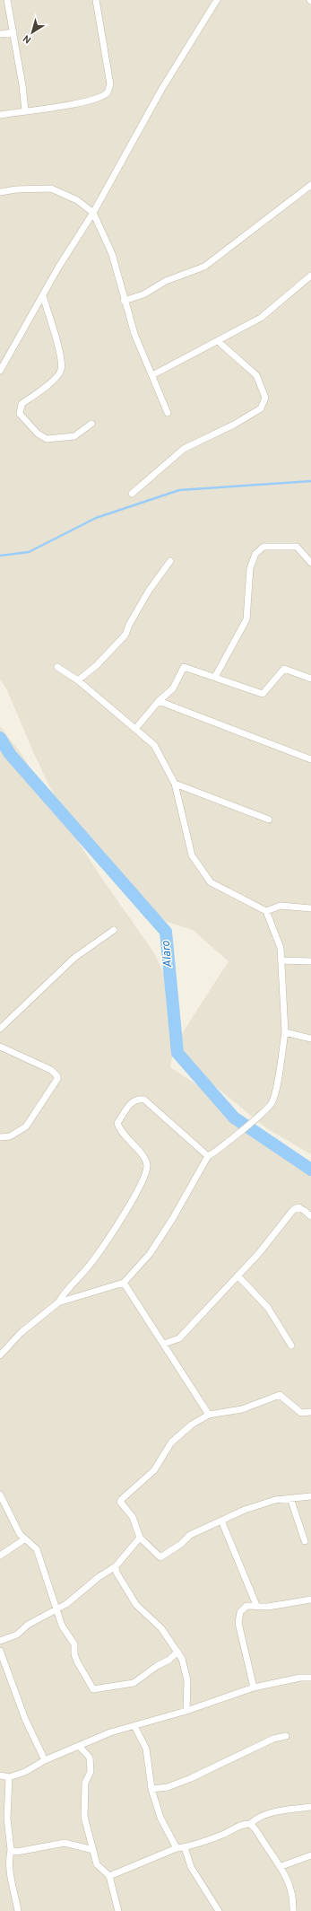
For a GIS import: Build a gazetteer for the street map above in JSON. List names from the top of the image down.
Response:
{
  "water": ["Alaro"],
  "north": "bottom left"
}
